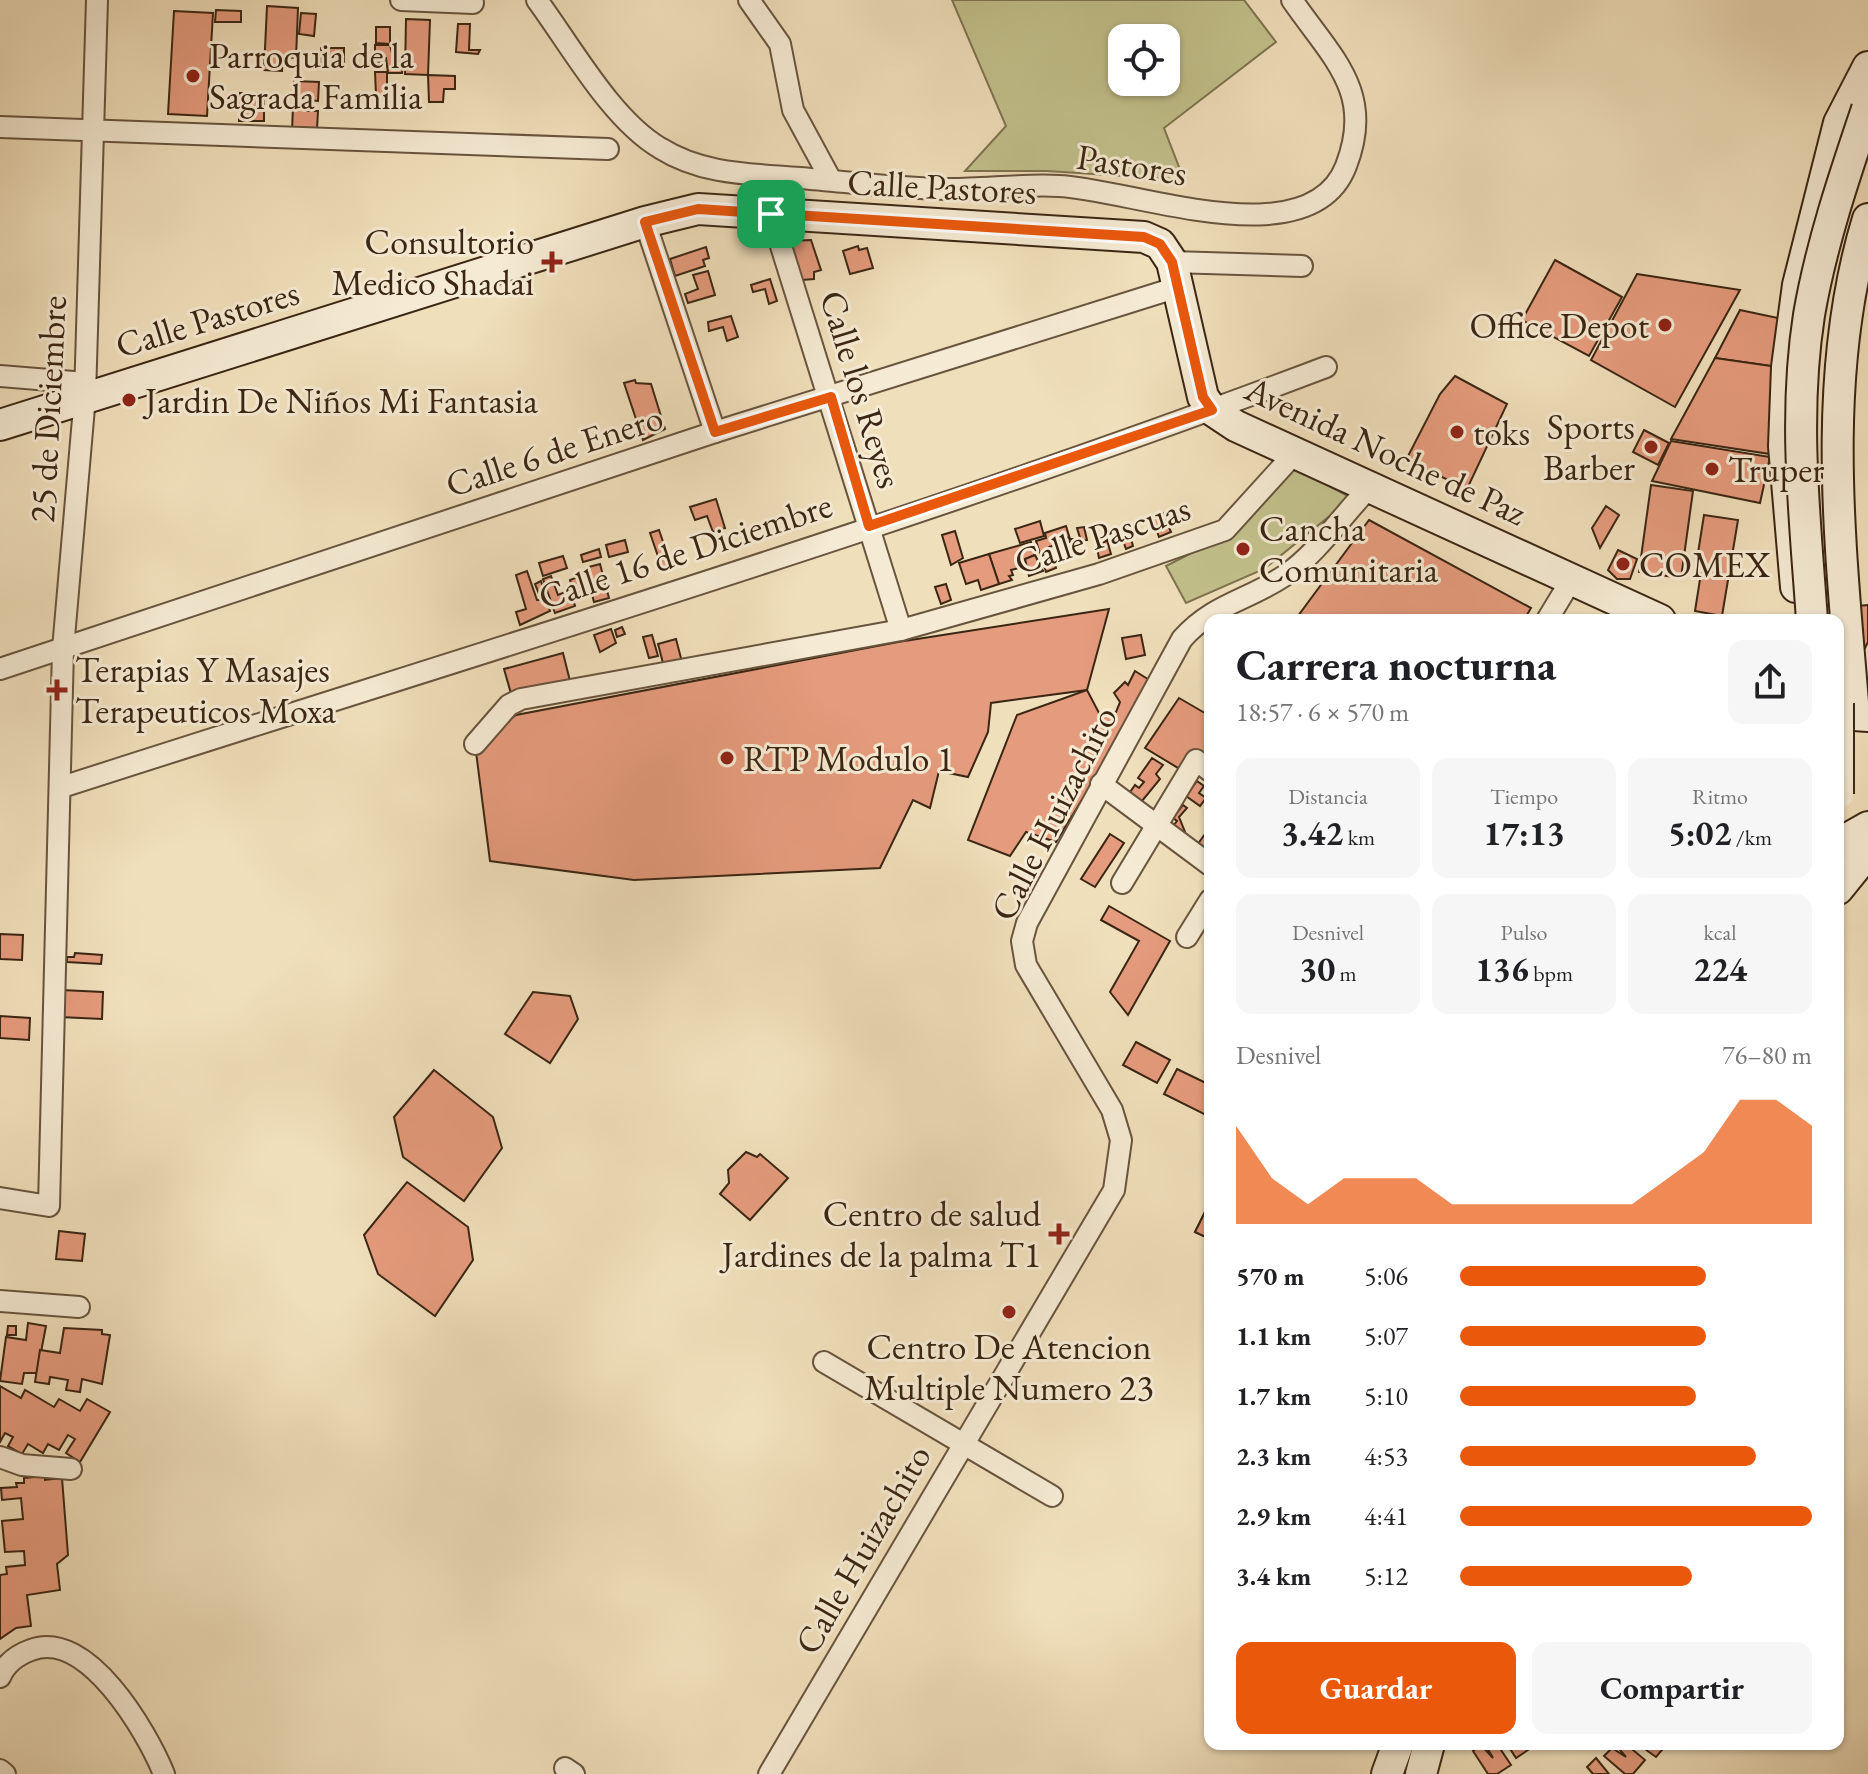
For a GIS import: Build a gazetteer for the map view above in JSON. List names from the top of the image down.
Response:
{
  "streets": {
    "street": [
      "Pastores",
      "Calle Pastores",
      "Calle los Reyes",
      "25 de Diciembre",
      "Calle 6 de Enero",
      "Avenida Noche de Paz",
      "Calle Pascuas",
      "Calle 16 de Diciembre",
      "Calle Huizachito"
    ]
  },
  "crossings": [
    ["Calle Pastores", "Calle los Reyes"],
    ["Calle Pastores", "25 de Diciembre"],
    ["Calle Pastores", "Calle 6 de Enero"],
    ["Calle Pastores", "Avenida Noche de Paz"],
    ["Calle los Reyes", "Calle 6 de Enero"],
    ["Calle los Reyes", "Calle Pascuas"],
    ["Calle los Reyes", "Calle 16 de Diciembre"],
    ["25 de Diciembre", "Calle 6 de Enero"],
    ["25 de Diciembre", "Calle 16 de Diciembre"],
    ["Calle 6 de Enero", "Avenida Noche de Paz"],
    ["Avenida Noche de Paz", "Calle Pascuas"],
    ["Avenida Noche de Paz", "Calle 16 de Diciembre"],
    ["Avenida Noche de Paz", "Calle Huizachito"]
  ],
  "places": {
    "other": [
      "Parroquia de la Sagrada Familia",
      "Office Depot",
      "Jardin De Niños Mi Fantasia",
      "toks",
      "Sports Barber",
      "Truper",
      "Cancha Comunitaria",
      "COMEX",
      "RTP Modulo 1",
      "Centro De Atencion Multiple Numero 23"
    ],
    "health": ["Consultorio Medico Shadai", "Terapias Y Masajes Terapeuticos Moxa", "Centro de salud Jardines de la palma T1"]
  },
  "page": {
    "heading": ["Carrera nocturna", "18:57 · 6 × 570 m"],
    "stats": [
      ["Distancia", "3.42 km"],
      ["Tiempo", "17:13"],
      ["Ritmo", "5:02 /km"],
      ["Desnivel", "30 m"],
      ["Pulso", "136 bpm"],
      ["kcal", "224"]
    ],
    "chart": ["Desnivel", "76–80 m"],
    "list": [
      {
        "name": "570 m",
        "note": "5:06"
      },
      {
        "name": "1.1 km",
        "note": "5:07"
      },
      {
        "name": "1.7 km",
        "note": "5:10"
      },
      {
        "name": "2.3 km",
        "note": "4:53"
      },
      {
        "name": "2.9 km",
        "note": "4:41"
      },
      {
        "name": "3.4 km",
        "note": "5:12"
      }
    ],
    "buttons": ["Guardar", "Compartir"]
  }
}
